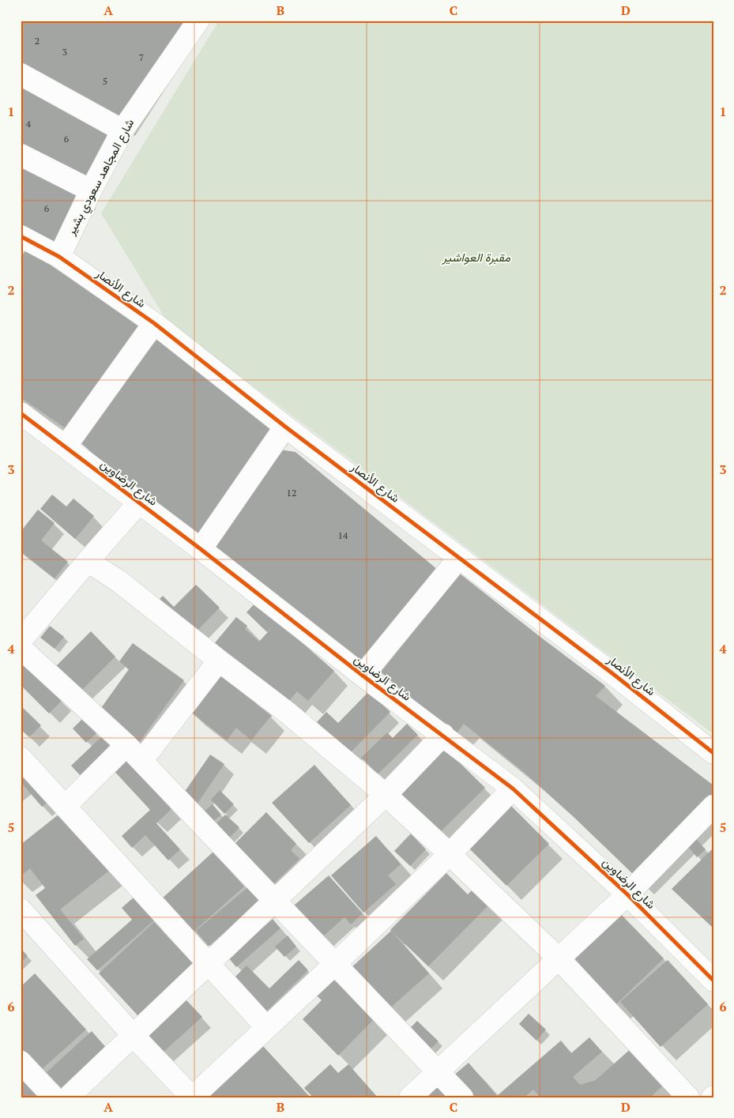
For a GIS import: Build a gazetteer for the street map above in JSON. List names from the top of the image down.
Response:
{
  "streets": {
    "street": ["شارع المجاهد سعودي بشير", "شارع الأنصار", "شارع الرضاوين"]
  },
  "crossings": [
    ["شارع المجاهد سعودي بشير", "شارع الأنصار"]
  ],
  "parks": ["مقبرة العواشير"],
  "house_numbers": [
    "2",
    "3",
    "7",
    "5",
    "4",
    "6",
    "6",
    "12",
    "14"
  ],
  "grid": {
    "columns": [
      "A",
      "B",
      "C",
      "D"
    ],
    "rows": [
      "1",
      "2",
      "3",
      "4",
      "5",
      "6"
    ]
  }
}
